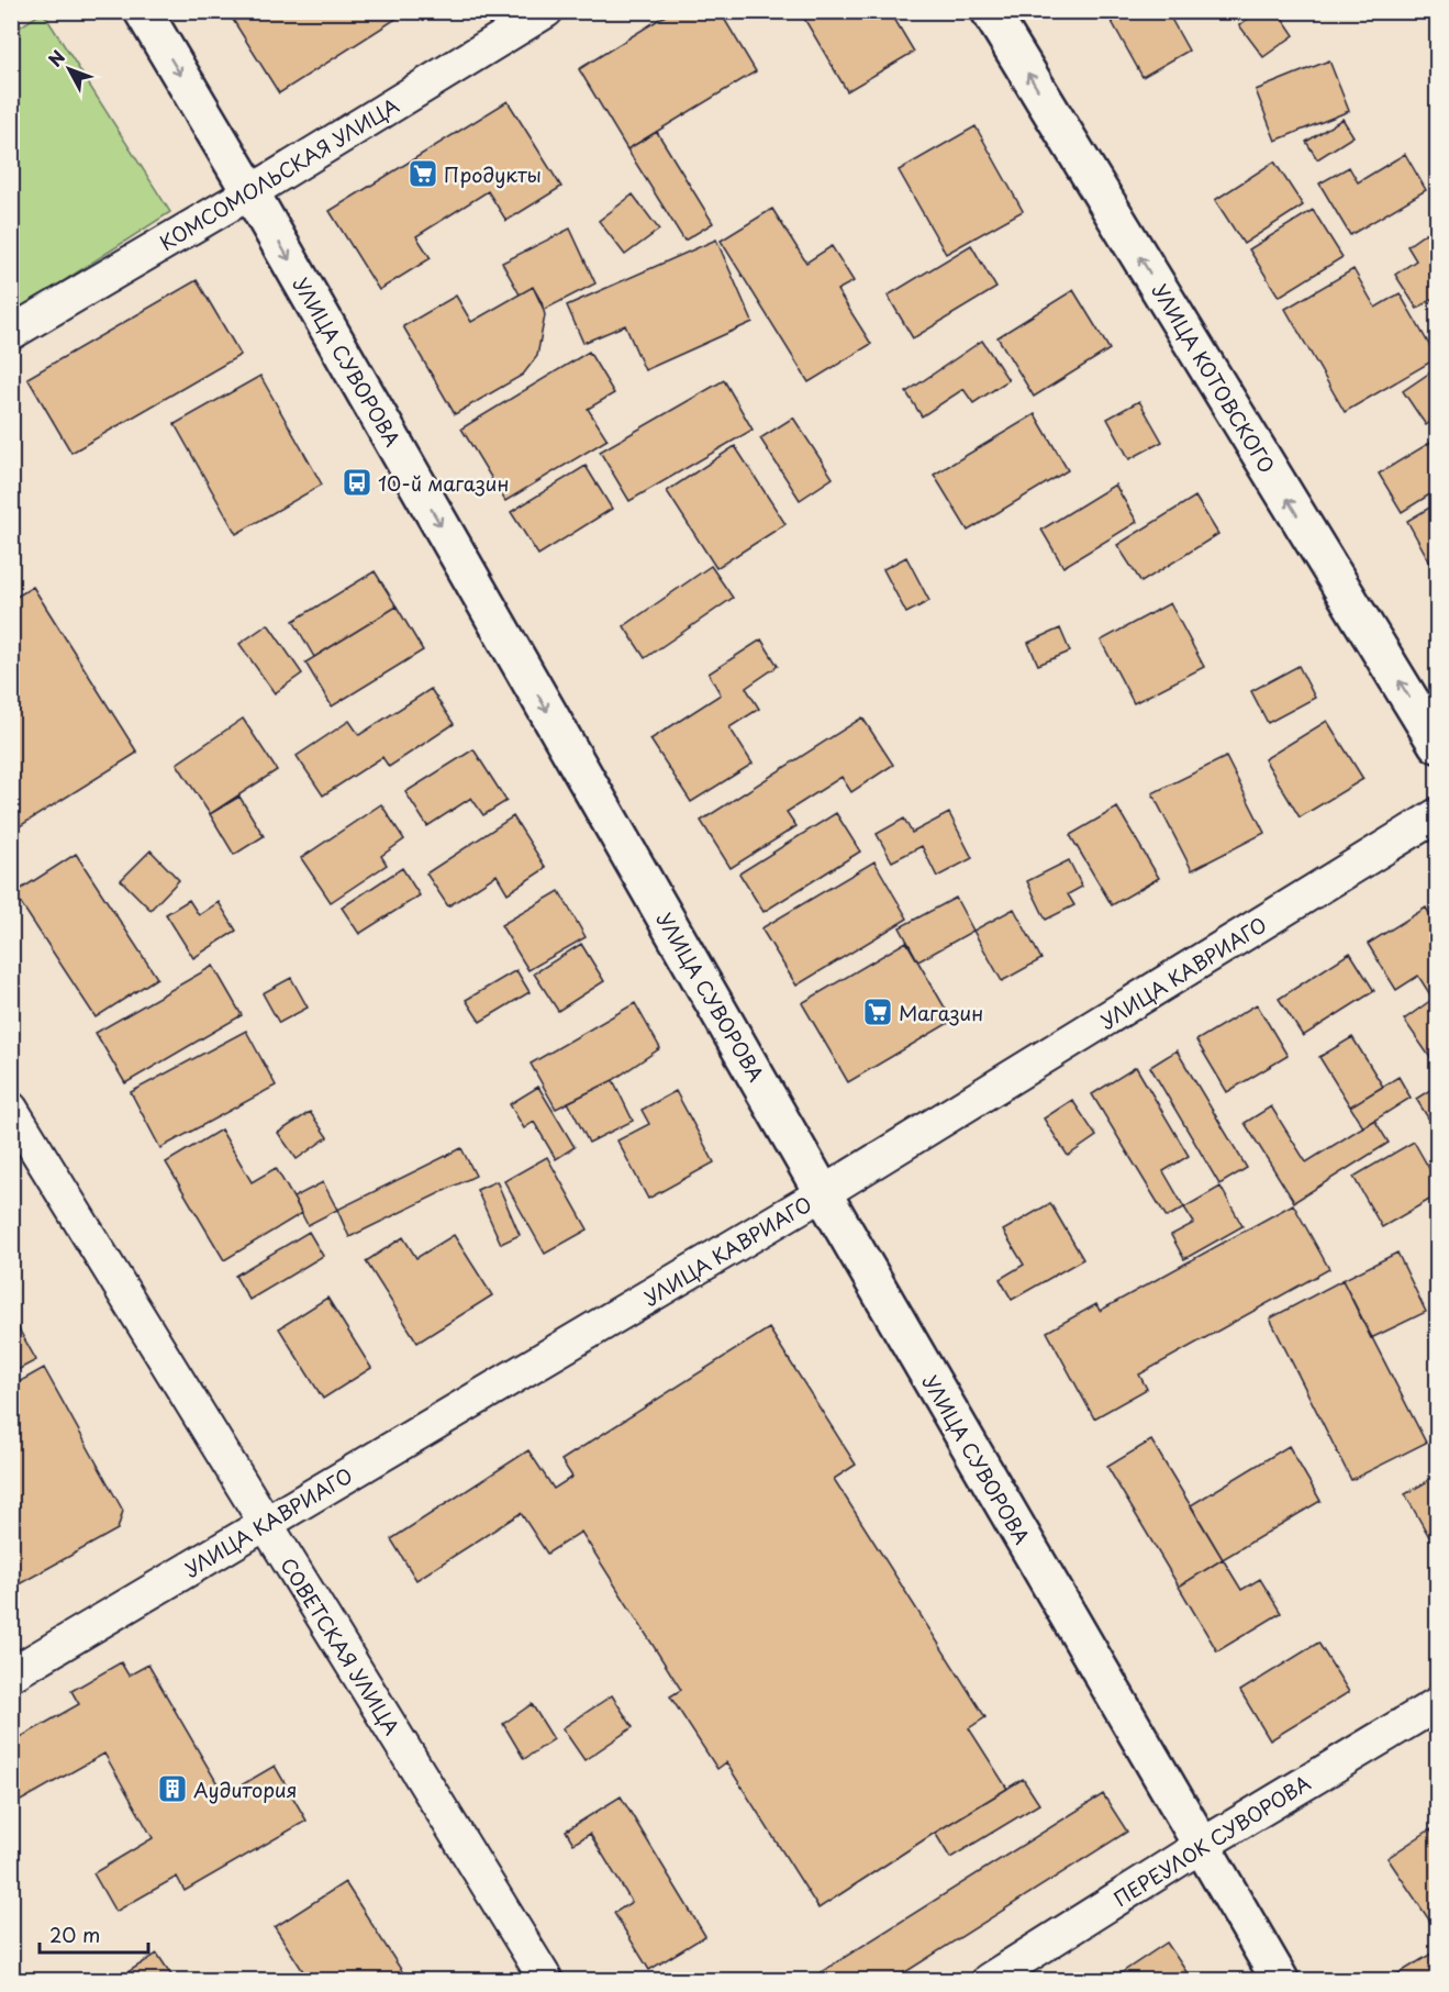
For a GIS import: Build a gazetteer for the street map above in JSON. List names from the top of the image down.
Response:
{
  "streets": {
    "main road": ["УЛИЦА СУВОРОВА", "УЛИЦА КОТОВСКОГО"],
    "street": [
      "КОМСОМОЛЬСКАЯ УЛИЦА",
      "УЛИЦА КАВРИАГО",
      "СОВЕТСКАЯ УЛИЦА",
      "ПЕРЕУЛОК СУВОРОВА"
    ]
  },
  "crossings": [
    ["КОМСОМОЛЬСКАЯ УЛИЦА", "УЛИЦА СУВОРОВА"],
    ["УЛИЦА СУВОРОВА", "УЛИЦА КАВРИАГО"],
    ["УЛИЦА СУВОРОВА", "ПЕРЕУЛОК СУВОРОВА"],
    ["УЛИЦА КАВРИАГО", "СОВЕТСКАЯ УЛИЦА"]
  ],
  "one_way": ["УЛИЦА СУВОРОВА", "УЛИЦА КОТОВСКОГО"],
  "places": {
    "supermarket": ["Продукты", "Магазин"],
    "bus stop": ["10-й магазин"],
    "building": ["Аудитория"]
  },
  "scale_bar": "20 m",
  "north": "top left"
}
